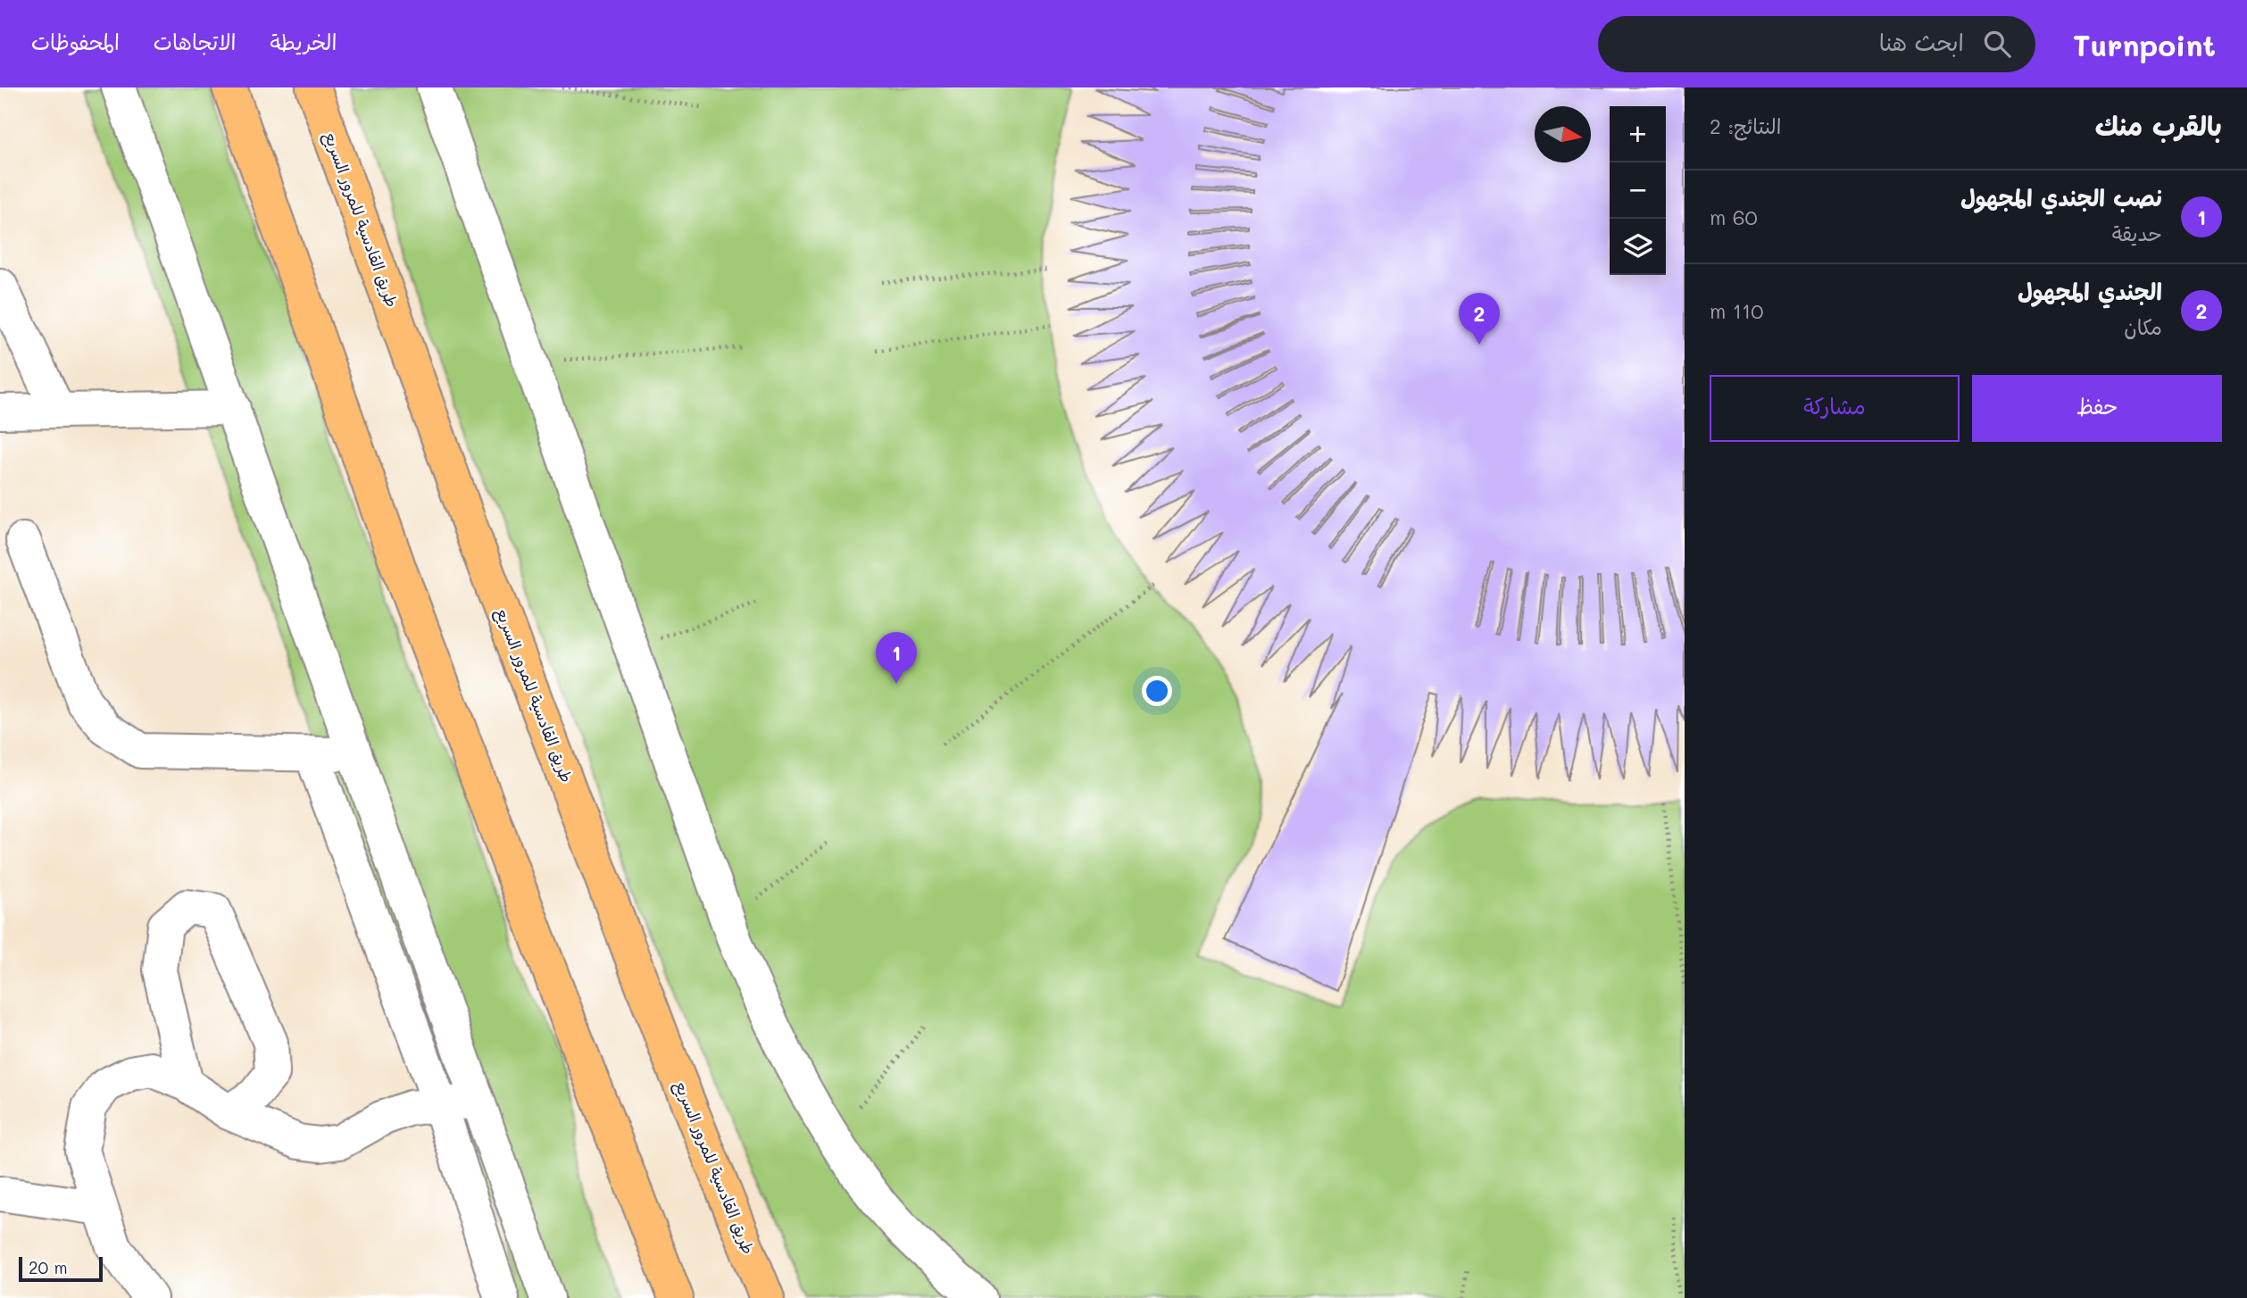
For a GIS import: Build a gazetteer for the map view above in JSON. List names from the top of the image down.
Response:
{
  "streets": {
    "highway": ["طريق القادسية للمرور السريع"]
  },
  "scale_bar": "20 m",
  "north": "right",
  "page": {
    "header": "Turnpoint",
    "search": "ابحث هنا",
    "nav": ["الخريطة", "الاتجاهات", "المحفوظات"],
    "heading": ["بالقرب منك", "النتائج: 2"],
    "map_buttons": ["+", "−"],
    "list": [
      {
        "mark": "1",
        "name": "نصب الجندي المجهول",
        "note": "حديقة",
        "value": "60 m"
      },
      {
        "mark": "2",
        "name": "الجندي المجهول",
        "note": "مكان",
        "value": "110 m"
      }
    ],
    "pins": ["2", "1"],
    "buttons": ["حفظ", "مشاركة"],
    "scale": "20 m"
  }
}
